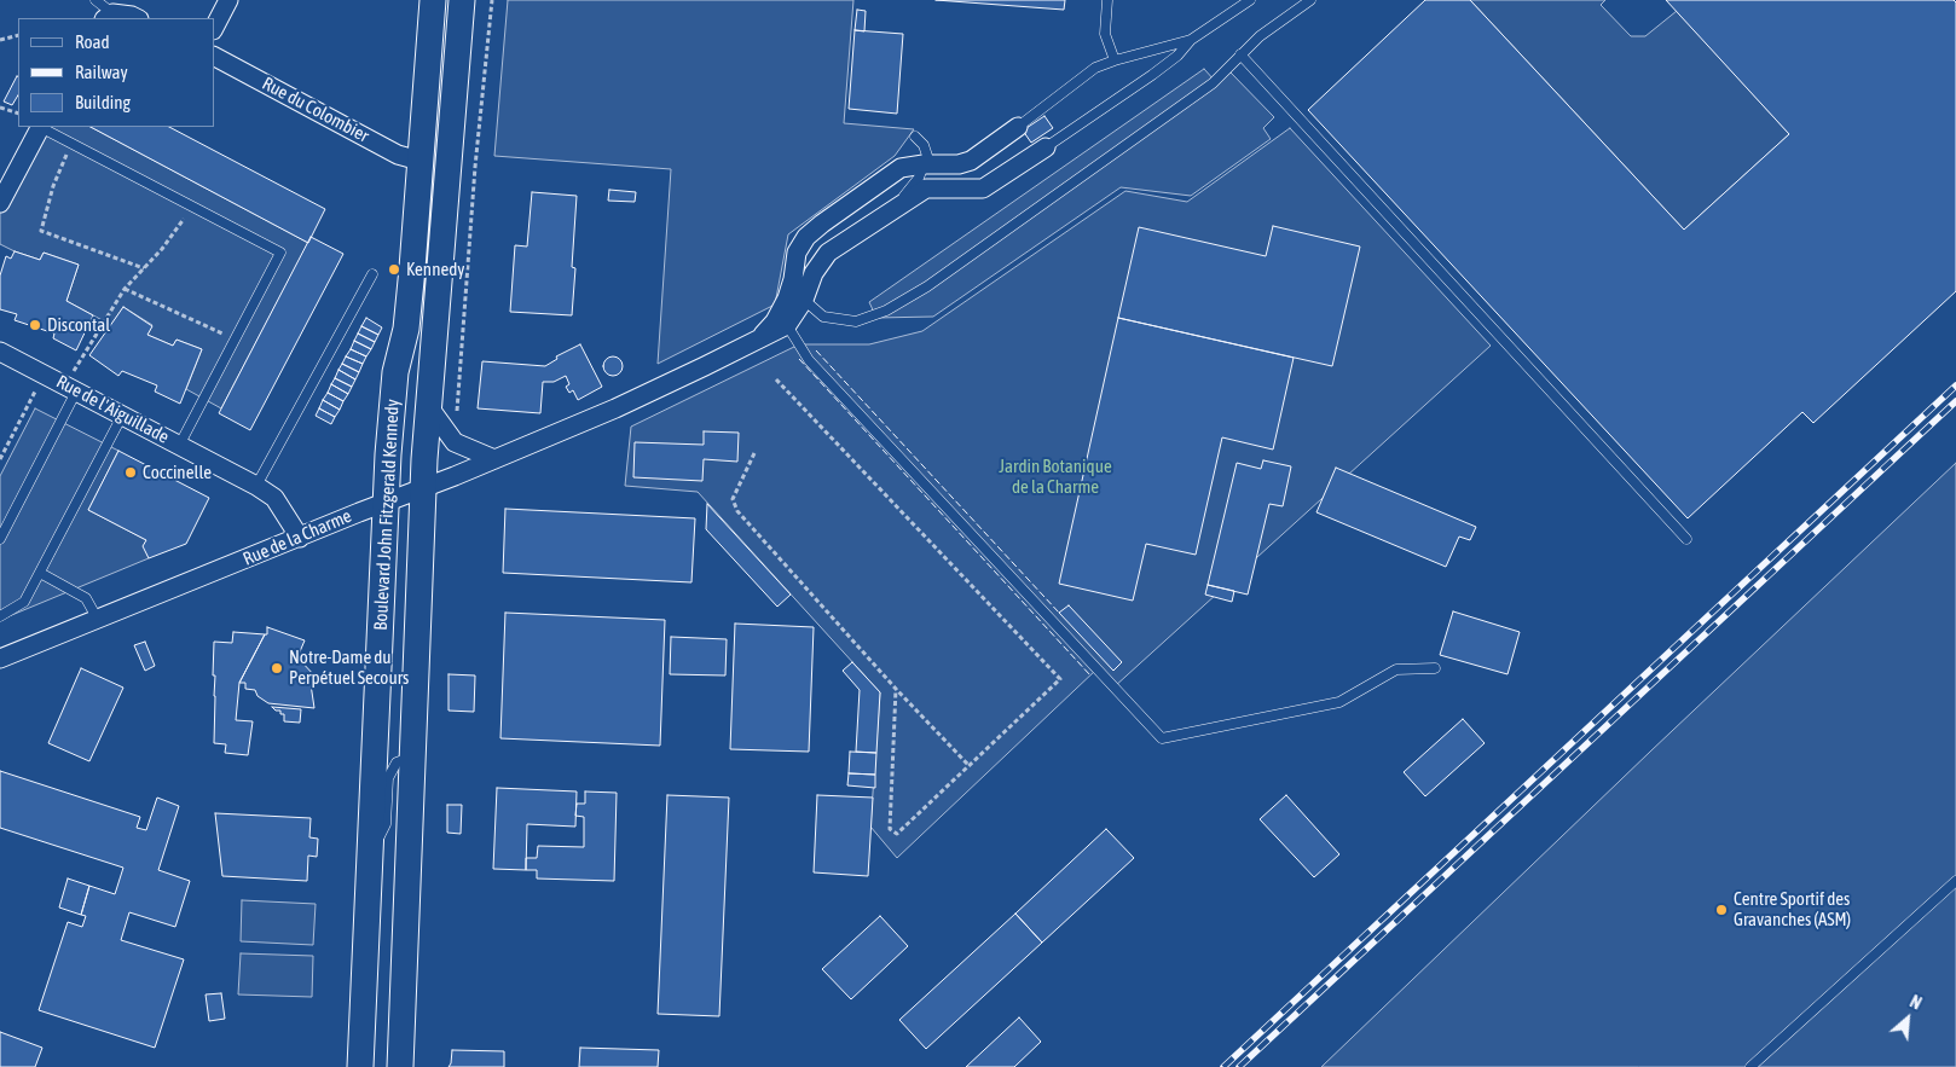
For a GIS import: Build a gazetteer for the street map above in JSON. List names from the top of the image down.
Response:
{
  "streets": {
    "main road": ["Boulevard John Fitzgerald Kennedy"],
    "street": ["Rue du Colombier", "Rue de l'Aiguillade", "Rue de la Charme"]
  },
  "crossings": [
    ["Rue du Colombier", "Boulevard John Fitzgerald Kennedy"],
    ["Rue de l'Aiguillade", "Rue de la Charme"],
    ["Boulevard John Fitzgerald Kennedy", "Rue de la Charme"]
  ],
  "parks": ["Jardin Botanique de la Charme"],
  "places": [
    "Kennedy",
    "Discontal",
    "Coccinelle",
    "Notre-Dame du Perpétuel Secours",
    "Centre Sportif des Gravanches (ASM)"
  ],
  "legend": ["Road", "Railway", "Building"],
  "north": "top right"
}
